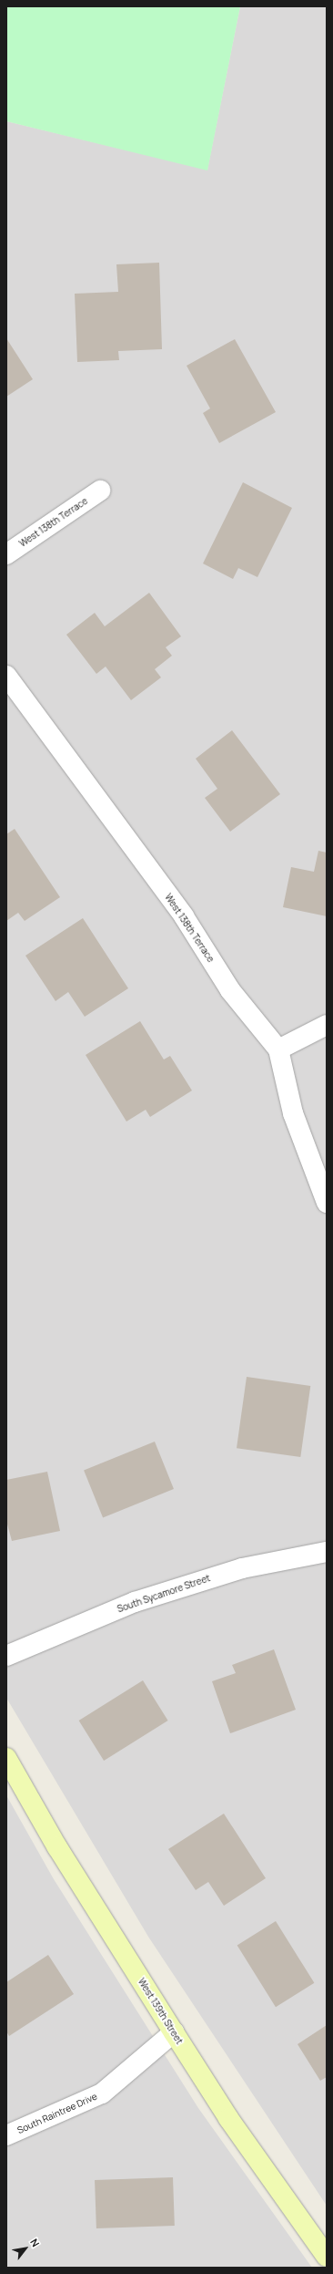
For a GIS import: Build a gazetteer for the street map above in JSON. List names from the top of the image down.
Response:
{
  "streets": {
    "street": [
      "West 138th Terrace",
      "South Sycamore Street",
      "West 139th Street",
      "South Raintree Drive"
    ]
  },
  "crossings": [
    ["West 139th Street", "South Raintree Drive"]
  ],
  "north": "top right"
}
